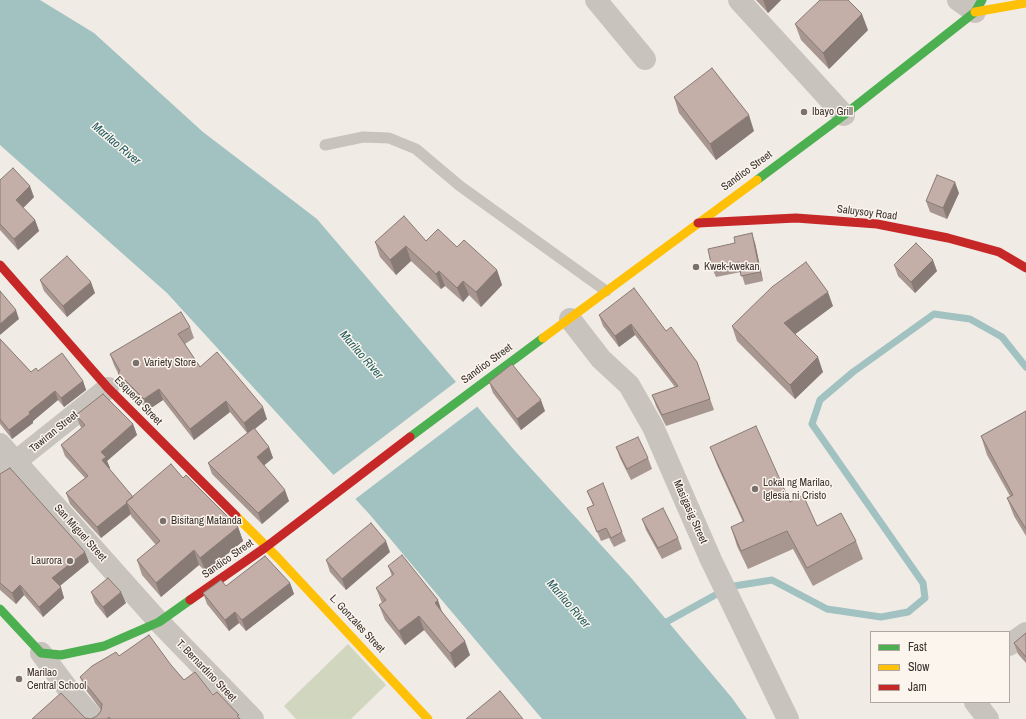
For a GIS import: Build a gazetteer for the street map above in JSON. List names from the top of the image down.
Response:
{
  "streets": {
    "main road": [
      "Sandico Street",
      "Saluysoy Road",
      "Esquerta Street",
      "L. Gonzales Street"
    ],
    "street": [
      "Tawiran Street",
      "Masigasig Street",
      "San Miguel Street",
      "T. Bernardino Street"
    ]
  },
  "crossings": [
    ["Sandico Street", "Saluysoy Road"],
    ["Sandico Street", "Esquerta Street"],
    ["Sandico Street", "Masigasig Street"],
    ["Sandico Street", "San Miguel Street"],
    ["Sandico Street", "L. Gonzales Street"],
    ["Sandico Street", "T. Bernardino Street"],
    ["Esquerta Street", "Tawiran Street"],
    ["Esquerta Street", "L. Gonzales Street"],
    ["Tawiran Street", "San Miguel Street"],
    ["San Miguel Street", "T. Bernardino Street"]
  ],
  "water": ["Marilao River"],
  "places": [
    "Ibayo Grill",
    "Kwek-kwekan",
    "Variety Store",
    "Lokal ng Marilao, Iglesia ni Cristo",
    "Bisitang Matanda",
    "Laurora",
    "Marilao Central School"
  ],
  "legend": ["Fast", "Slow", "Jam"]
}
